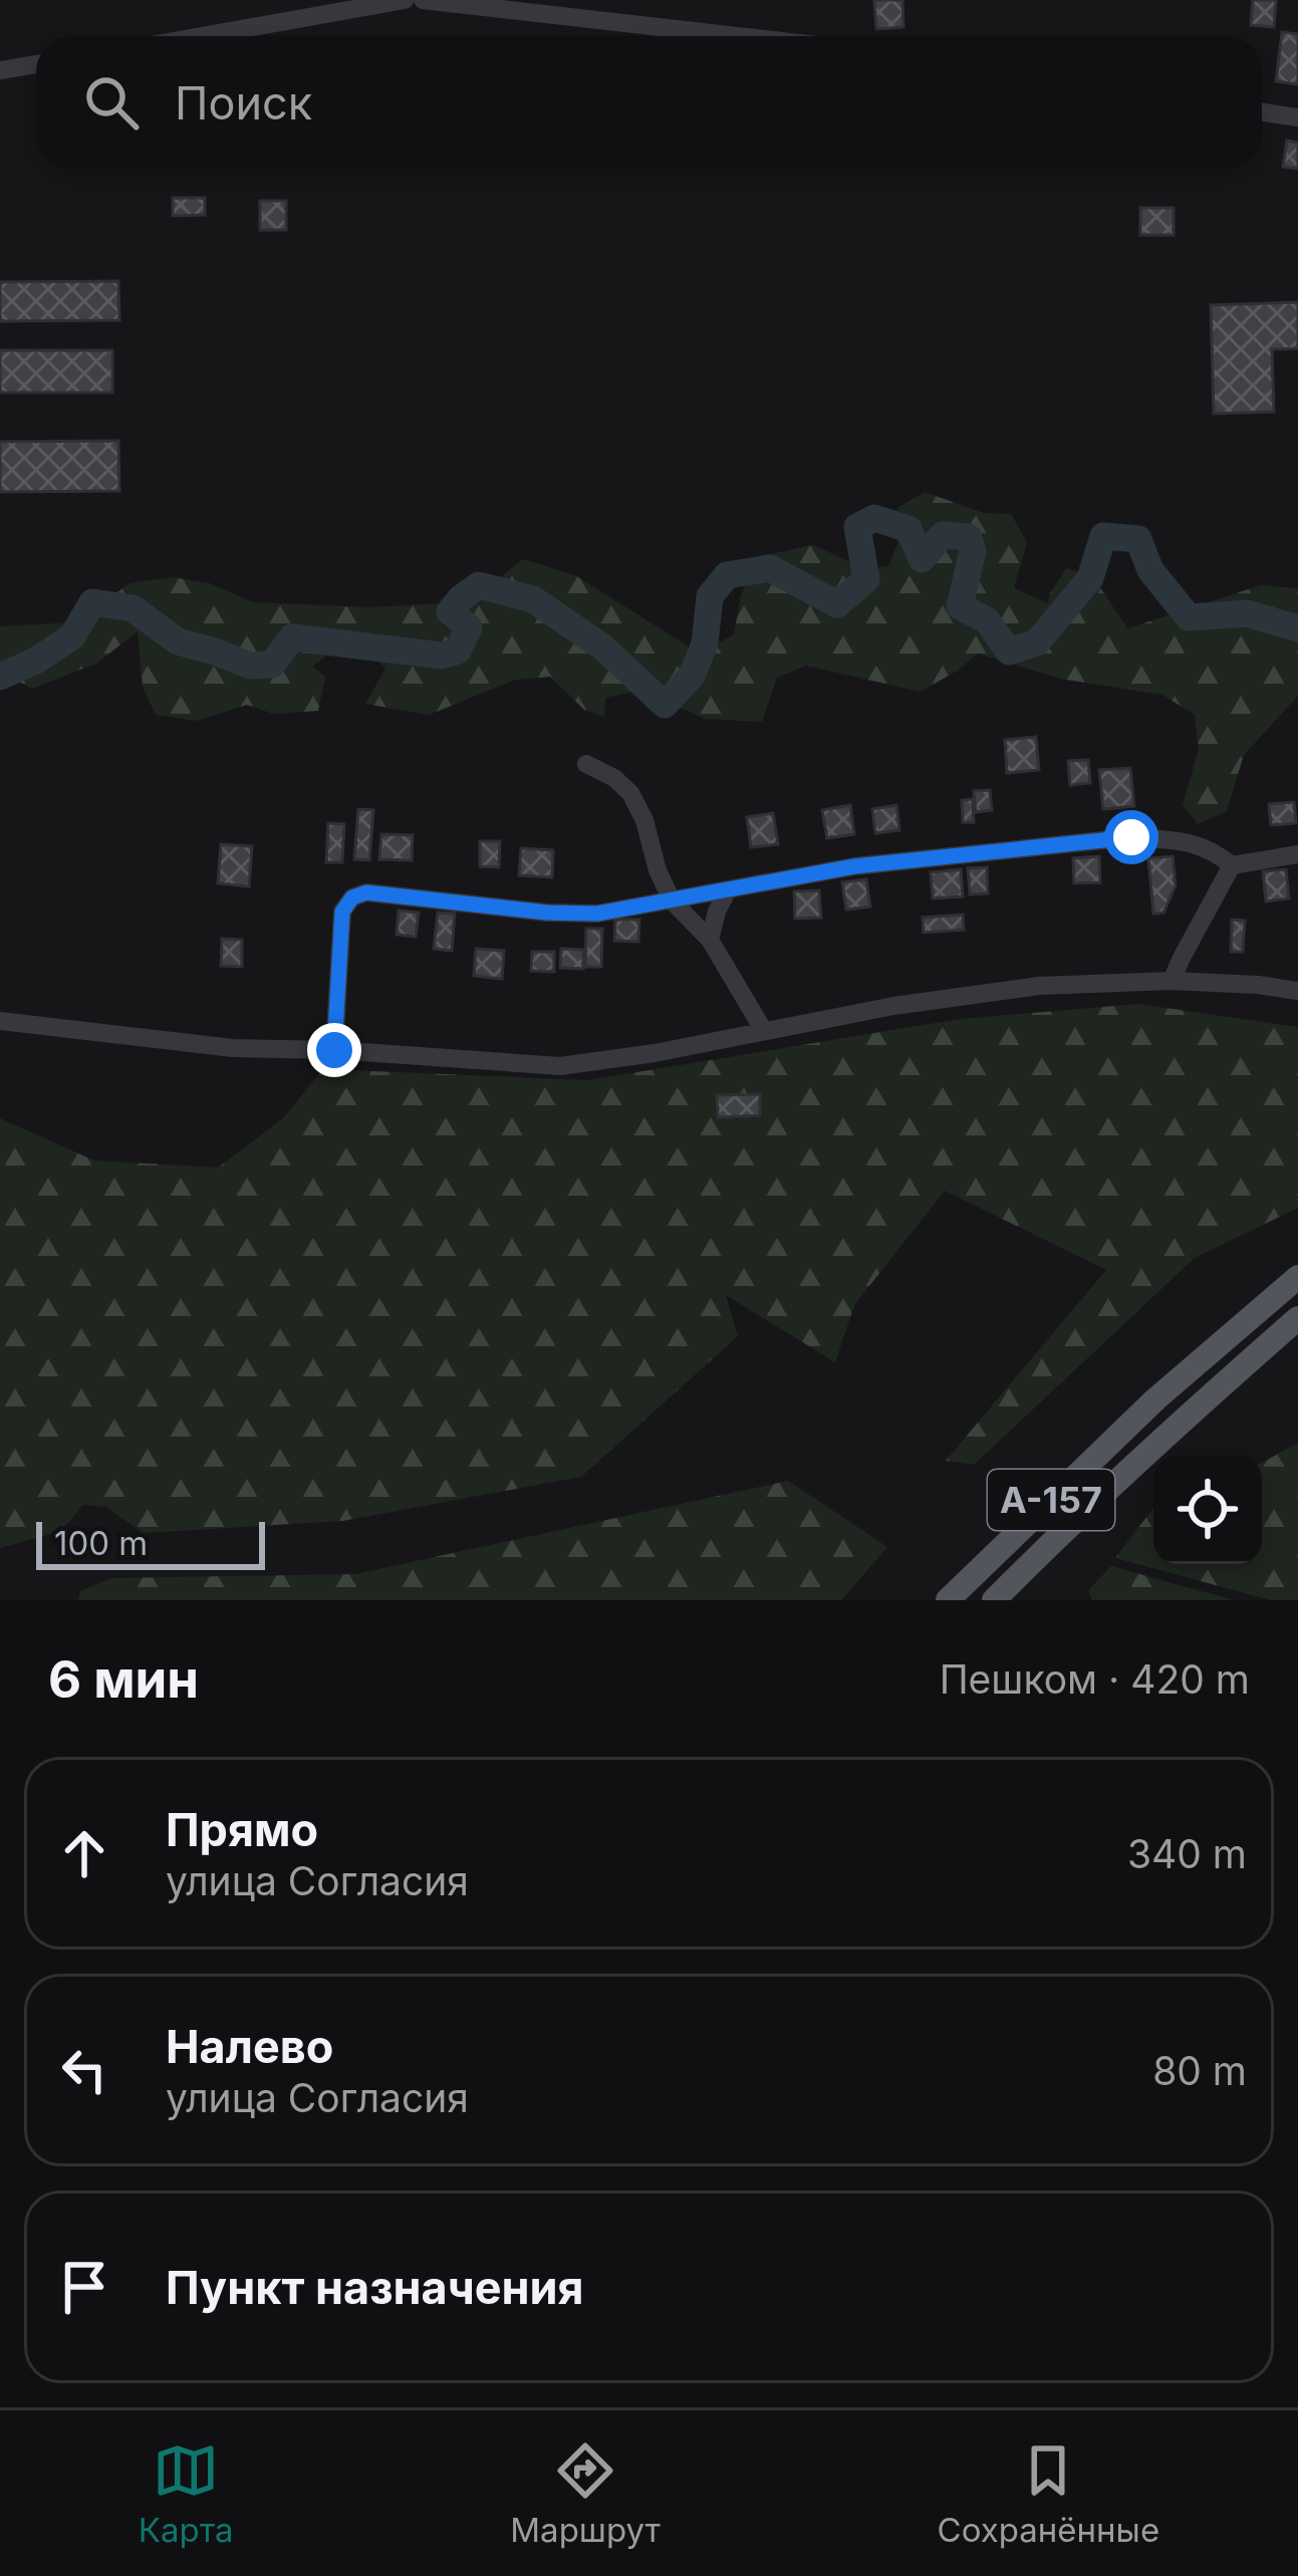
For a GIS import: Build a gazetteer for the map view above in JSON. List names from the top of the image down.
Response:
{
  "streets": {
    "main road": ["А-157"]
  },
  "scale_bar": "100 m",
  "page": {
    "search": "Поиск",
    "scale": "100 m",
    "heading": ["6 мин", "Пешком · 420 m"],
    "list": [
      ["Прямо", "улица Согласия", "340 m"],
      ["Налево", "улица Согласия", "80 m"],
      "Пункт назначения"
    ],
    "nav": ["Карта", "Маршрут", "Сохранённые"]
  }
}
